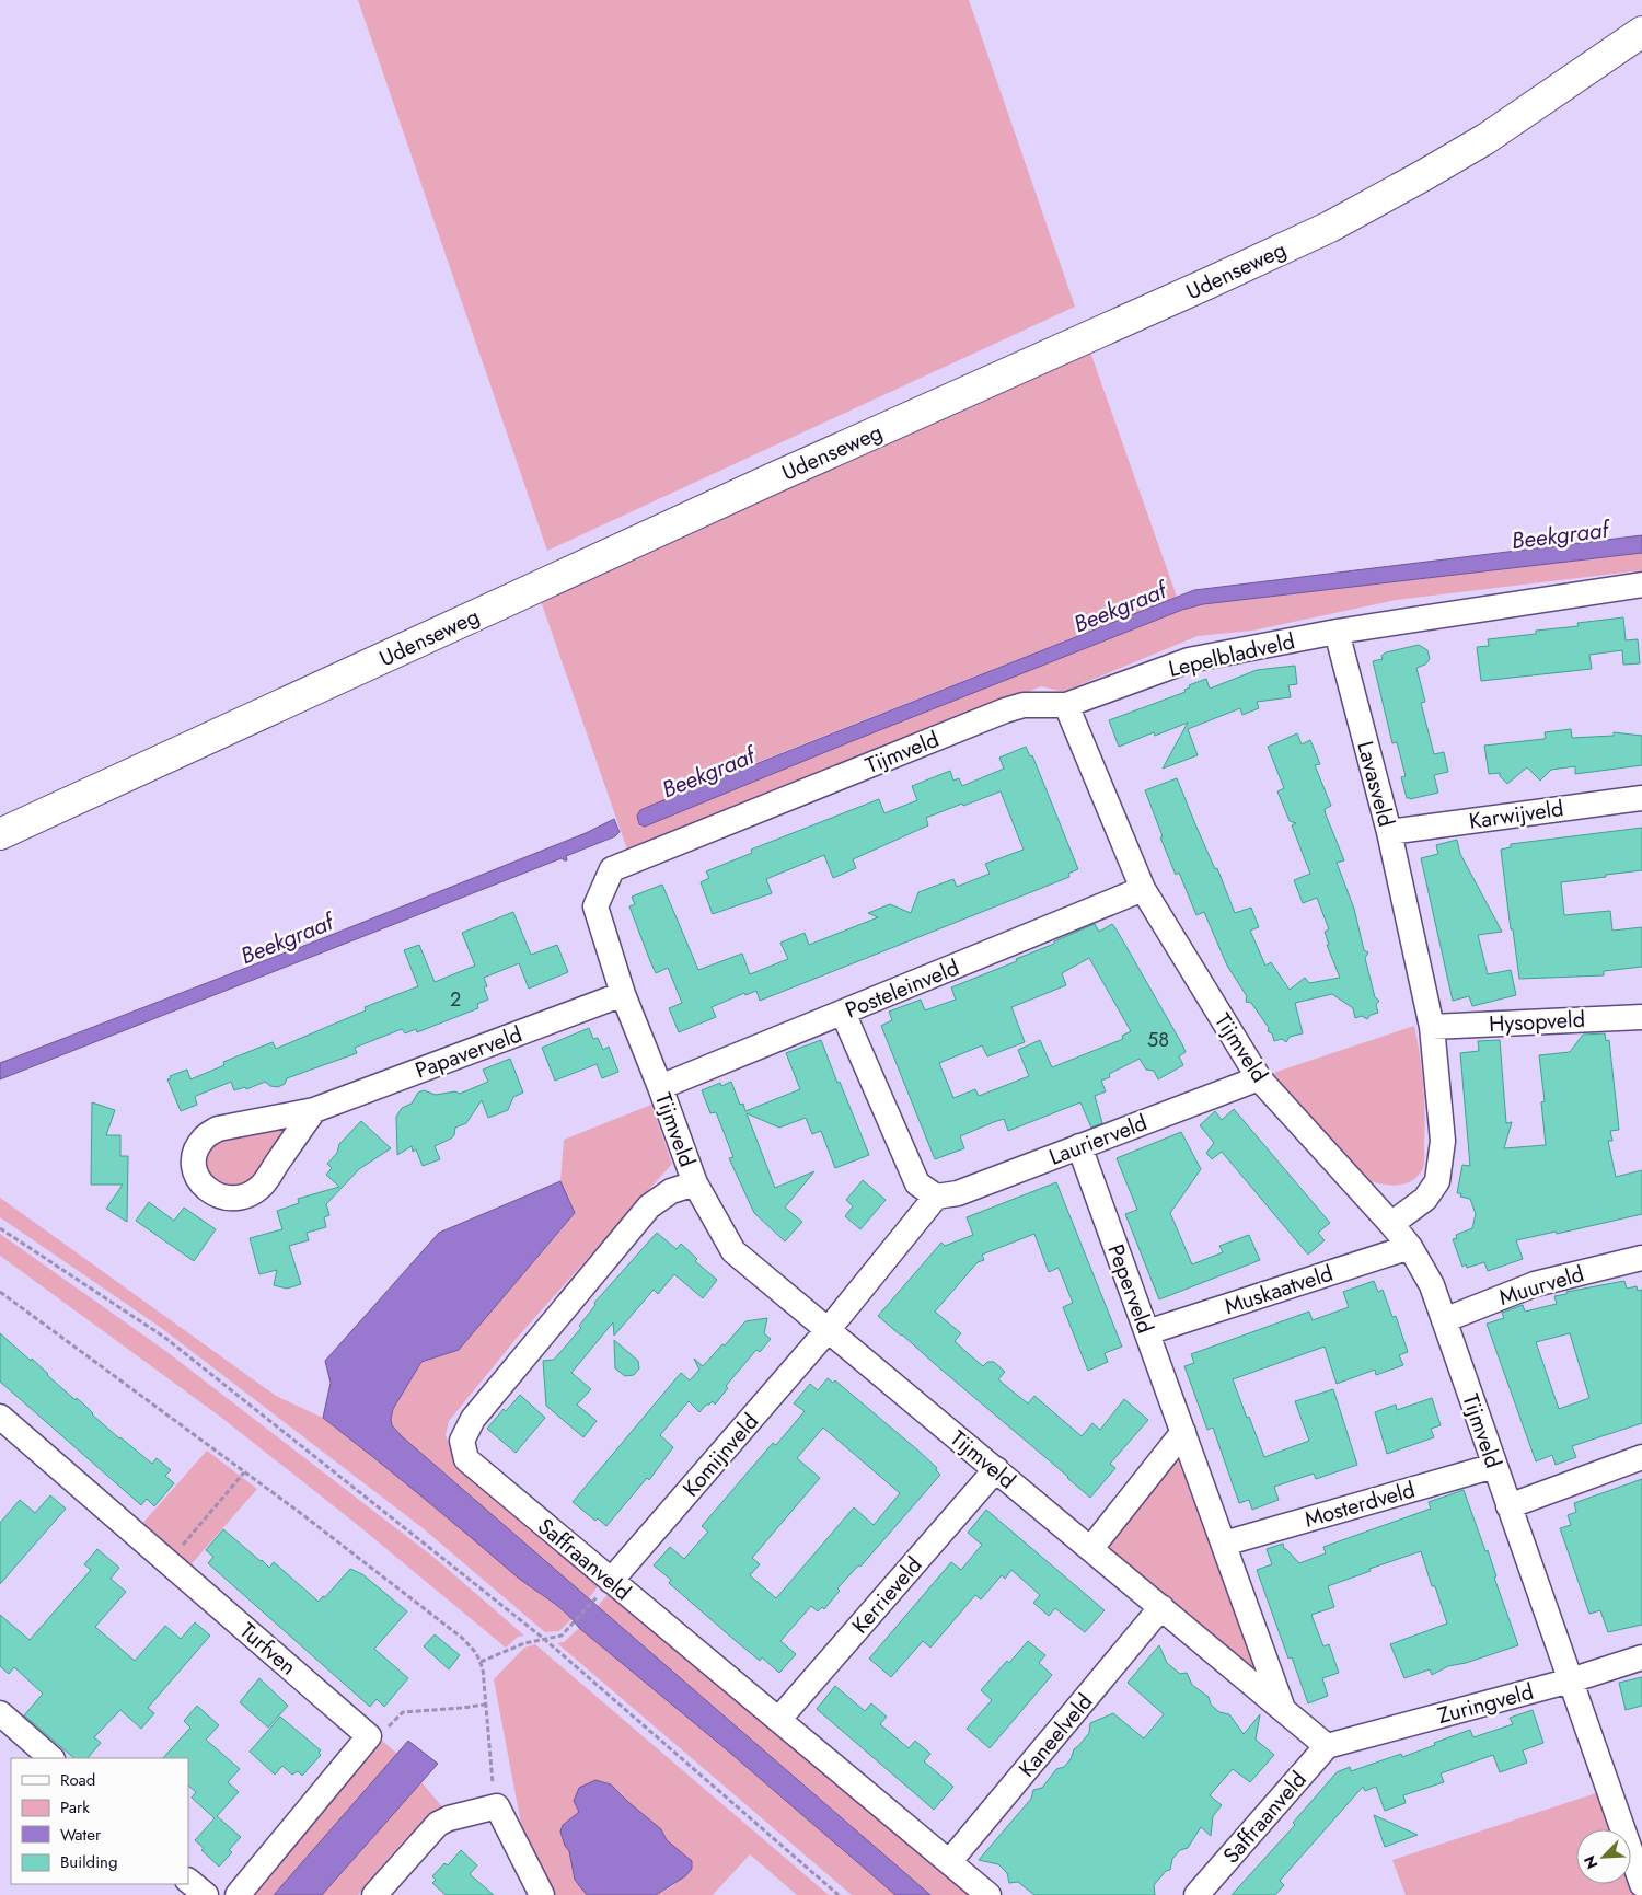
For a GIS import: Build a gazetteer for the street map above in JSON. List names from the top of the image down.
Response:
{
  "streets": {
    "main road": ["Udenseweg"],
    "street": [
      "Lepelbladveld",
      "Tijmveld",
      "Lavasveld",
      "Karwijveld",
      "Posteleinveld",
      "Hysopveld",
      "Papaverveld",
      "Laurierveld",
      "Muurveld",
      "Peperveld",
      "Muskaatveld",
      "Komijnveld",
      "Mosterdveld",
      "Saffraanveld",
      "Kerrieveld",
      "Turfven",
      "Zuringveld",
      "Kaneelveld"
    ]
  },
  "crossings": [
    ["Lepelbladveld", "Tijmveld"],
    ["Lepelbladveld", "Lavasveld"],
    ["Tijmveld", "Lavasveld"],
    ["Tijmveld", "Posteleinveld"],
    ["Tijmveld", "Papaverveld"],
    ["Tijmveld", "Laurierveld"],
    ["Tijmveld", "Muurveld"],
    ["Tijmveld", "Peperveld"],
    ["Tijmveld", "Muskaatveld"],
    ["Tijmveld", "Komijnveld"],
    ["Tijmveld", "Mosterdveld"],
    ["Tijmveld", "Saffraanveld"],
    ["Tijmveld", "Kerrieveld"],
    ["Tijmveld", "Zuringveld"],
    ["Tijmveld", "Kaneelveld"],
    ["Lavasveld", "Karwijveld"],
    ["Lavasveld", "Hysopveld"],
    ["Laurierveld", "Peperveld"],
    ["Peperveld", "Muskaatveld"],
    ["Peperveld", "Mosterdveld"],
    ["Komijnveld", "Saffraanveld"],
    ["Saffraanveld", "Kerrieveld"],
    ["Saffraanveld", "Zuringveld"],
    ["Saffraanveld", "Kaneelveld"]
  ],
  "water": ["Beekgraaf"],
  "house_numbers": ["2", "58"],
  "legend": [
    "Road",
    "Park",
    "Water",
    "Building"
  ],
  "north": "bottom left"
}
